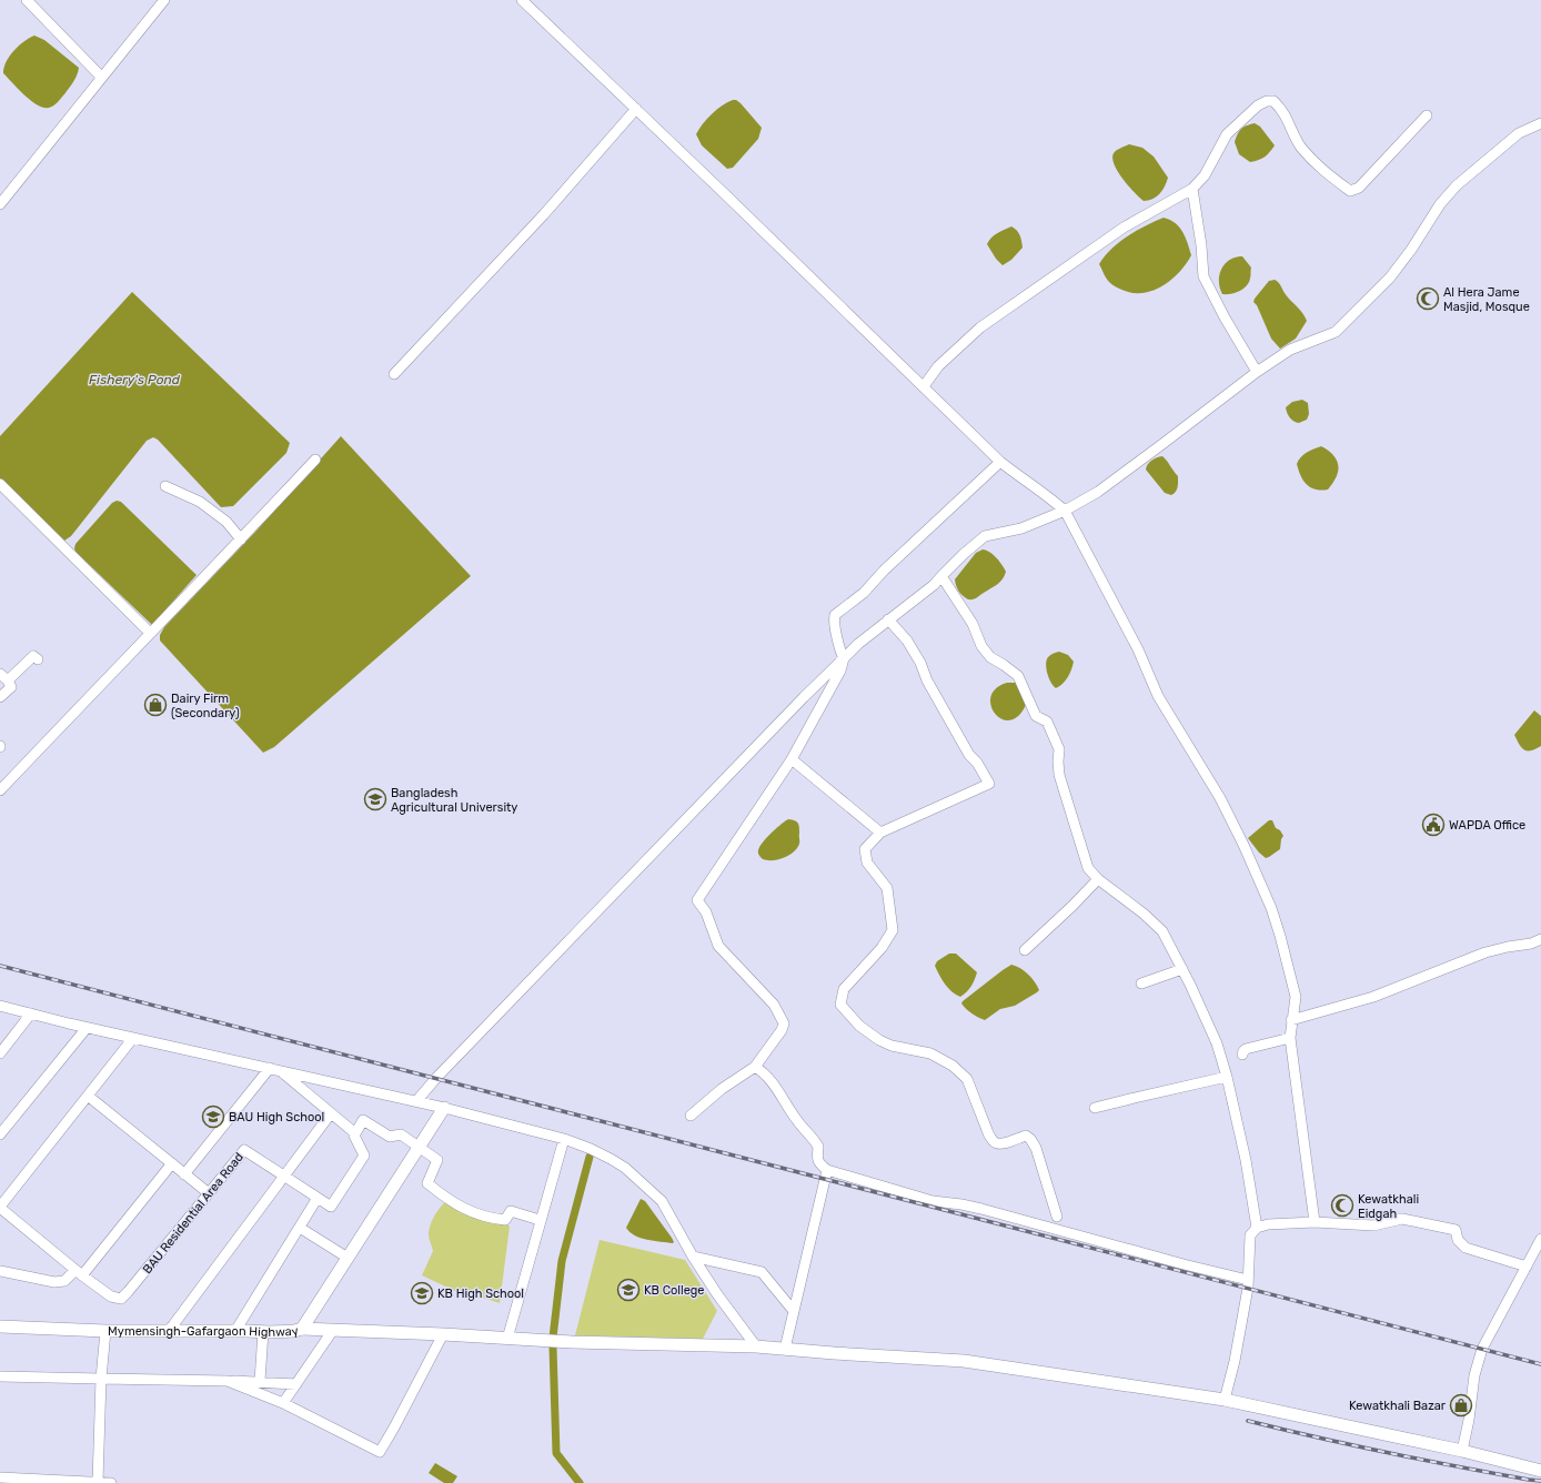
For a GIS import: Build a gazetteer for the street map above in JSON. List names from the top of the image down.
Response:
{
  "streets": {
    "main road": ["Mymensingh-Gafargaon Highway"],
    "street": ["BAU Residential Area Road"]
  },
  "water": ["Fishery's Pond"],
  "places": {
    "mosque": ["Al Hera Jame Masjid, Mosque", "Kewatkhali Eidgah"],
    "shop": ["Dairy Firm (Secondary)", "Kewatkhali Bazar"],
    "school or university": [
      "Bangladesh Agricultural University",
      "BAU High School",
      "KB College",
      "KB High School"
    ],
    "public building": ["WAPDA Office"]
  }
}
